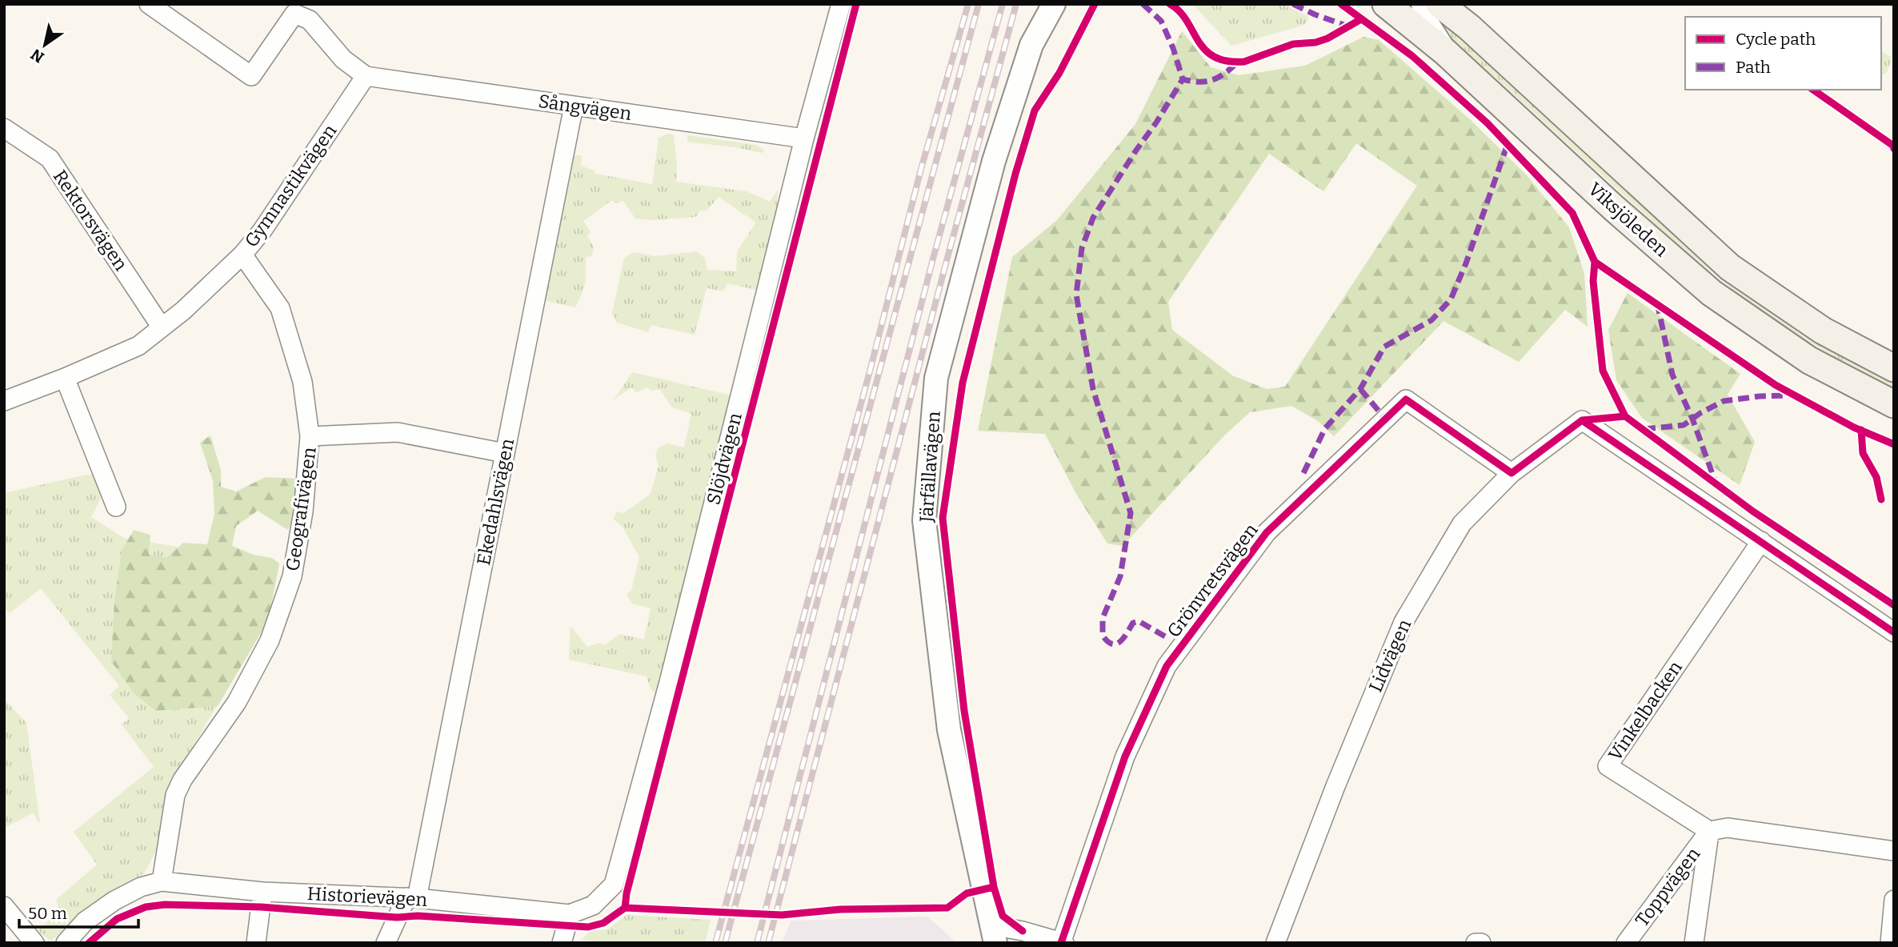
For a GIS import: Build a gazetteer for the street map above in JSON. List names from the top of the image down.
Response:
{
  "streets": {
    "main road": ["Viksjöleden"],
    "street": [
      "Sångvägen",
      "Gymnastikvägen",
      "Rektorsvägen",
      "Slöjdvägen",
      "Järfällavägen",
      "Ekedahlsvägen",
      "Geografivägen",
      "Grönvretsvägen",
      "Lidvägen",
      "Vinkelbacken",
      "Toppvägen",
      "Historievägen"
    ]
  },
  "crossings": [
    ["Sångvägen", "Gymnastikvägen"],
    ["Sångvägen", "Slöjdvägen"],
    ["Sångvägen", "Ekedahlsvägen"],
    ["Gymnastikvägen", "Rektorsvägen"],
    ["Gymnastikvägen", "Geografivägen"],
    ["Slöjdvägen", "Historievägen"],
    ["Ekedahlsvägen", "Historievägen"],
    ["Geografivägen", "Historievägen"],
    ["Grönvretsvägen", "Lidvägen"],
    ["Lidvägen", "Vinkelbacken"],
    ["Vinkelbacken", "Toppvägen"]
  ],
  "legend": ["Cycle path", "Path"],
  "scale_bar": "50 m",
  "north": "bottom left"
}
